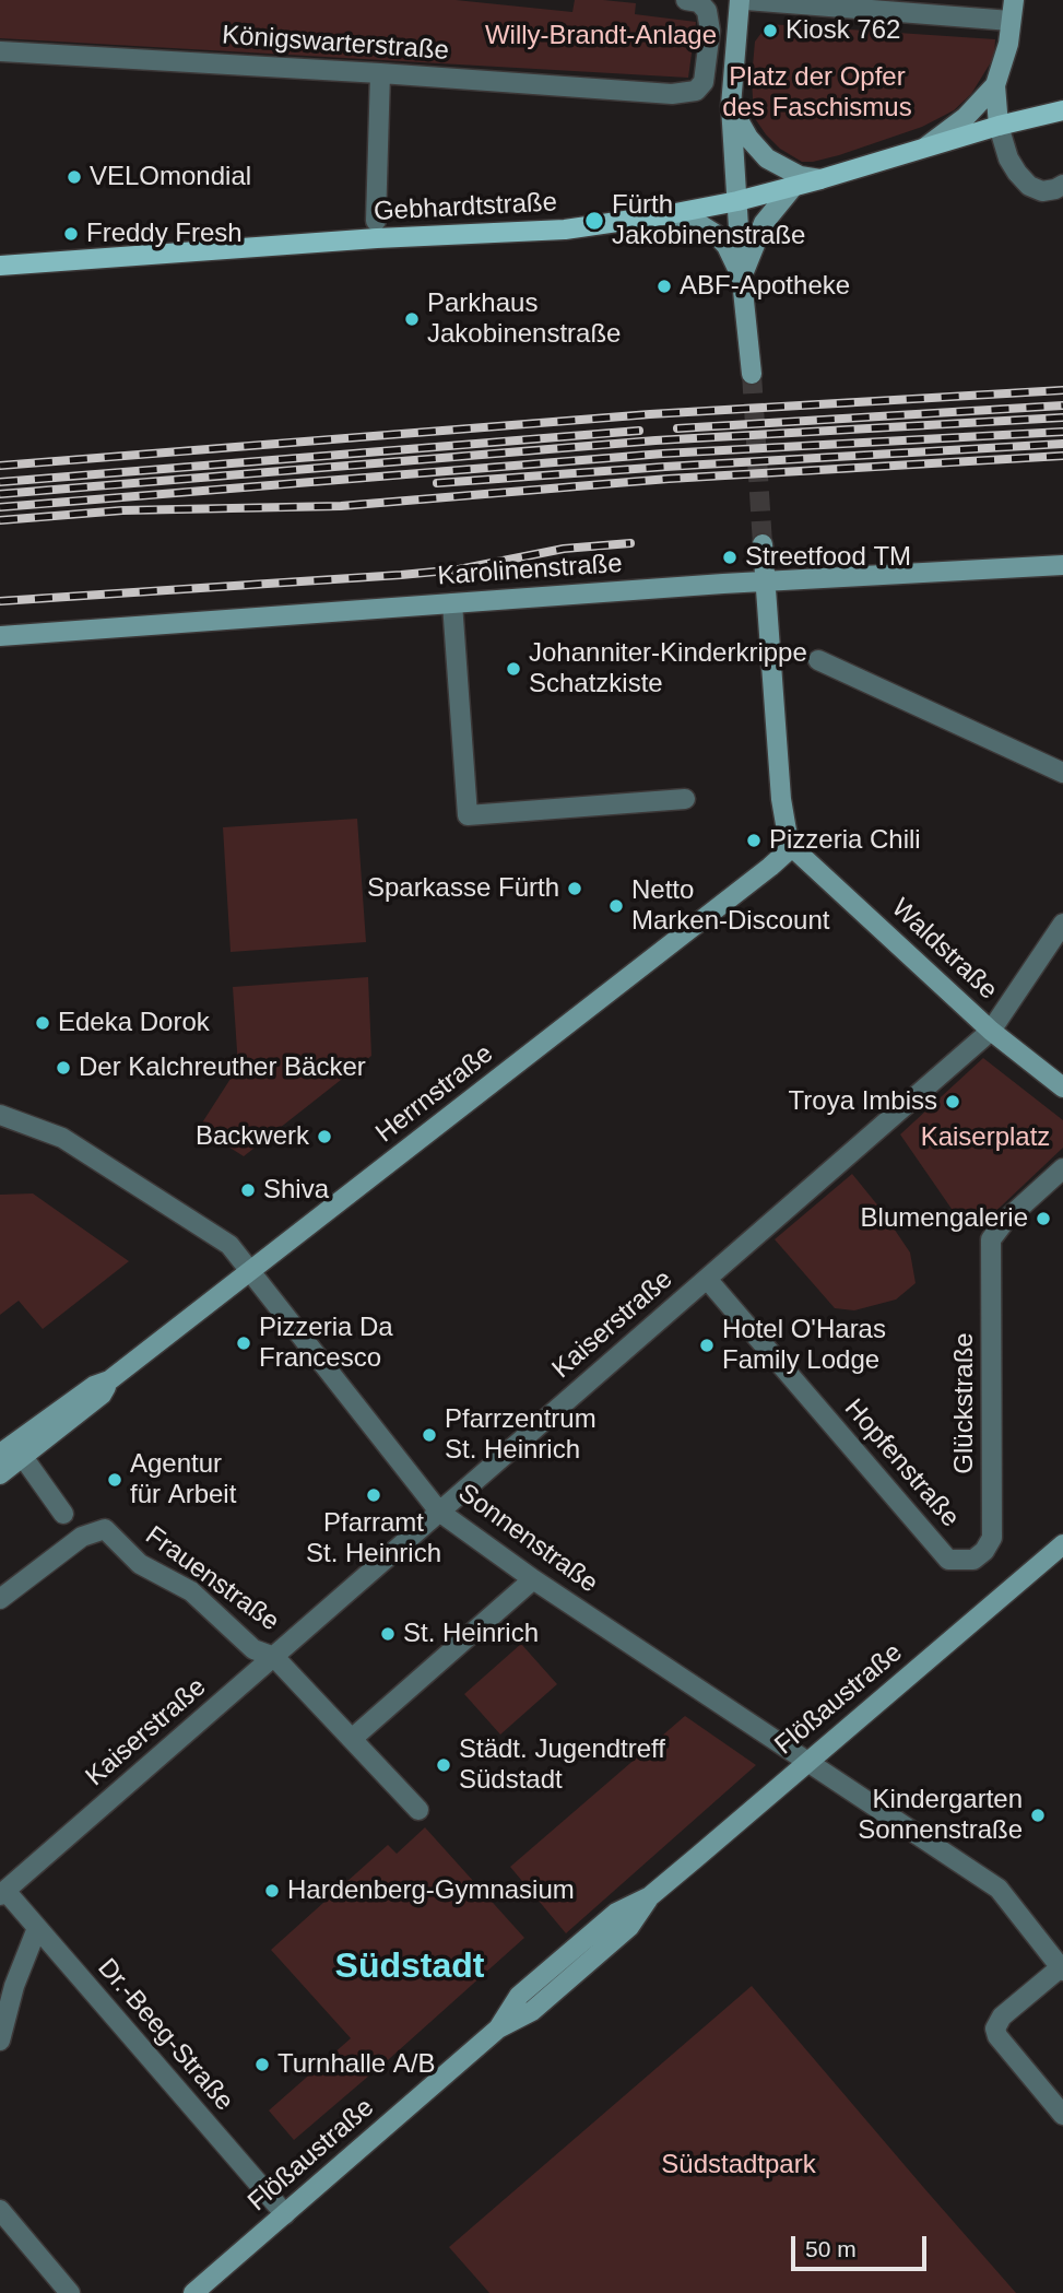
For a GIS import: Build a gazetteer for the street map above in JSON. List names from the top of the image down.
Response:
{
  "streets": {
    "main road": ["Gebhardtstraße"],
    "street": [
      "Königswarterstraße",
      "Karolinenstraße",
      "Waldstraße",
      "Herrnstraße",
      "Kaiserstraße",
      "Glückstraße",
      "Hopfenstraße",
      "Sonnenstraße",
      "Frauenstraße",
      "Flößaustraße",
      "Dr.-Beeg-Straße"
    ]
  },
  "crossings": [
    ["Waldstraße", "Herrnstraße"],
    ["Waldstraße", "Kaiserstraße"],
    ["Herrnstraße", "Sonnenstraße"],
    ["Kaiserstraße", "Hopfenstraße"],
    ["Kaiserstraße", "Sonnenstraße"],
    ["Kaiserstraße", "Frauenstraße"],
    ["Kaiserstraße", "Dr.-Beeg-Straße"],
    ["Glückstraße", "Hopfenstraße"],
    ["Sonnenstraße", "Flößaustraße"],
    ["Flößaustraße", "Dr.-Beeg-Straße"]
  ],
  "districts": ["Südstadt"],
  "parks": [
    "Willy-Brandt-Anlage",
    "Platz der Opfer des Faschismus",
    "Kaiserplatz",
    "Südstadtpark"
  ],
  "places": [
    "Kiosk 762",
    "VELOmondial",
    "Fürth Jakobinenstraße",
    "Freddy Fresh",
    "ABF-Apotheke",
    "Parkhaus Jakobinenstraße",
    "Streetfood TM",
    "Johanniter-Kinderkrippe Schatzkiste",
    "Pizzeria Chili",
    "Sparkasse Fürth",
    "Netto Marken-Discount",
    "Edeka Dorok",
    "Der Kalchreuther Bäcker",
    "Troya Imbiss",
    "Backwerk",
    "Shiva",
    "Blumengalerie",
    "Pizzeria Da Francesco",
    "Hotel O'Haras Family Lodge",
    "Pfarrzentrum St. Heinrich",
    "Agentur für Arbeit",
    "Pfarramt St. Heinrich",
    "St. Heinrich",
    "Städt. Jugendtreff Südstadt",
    "Kindergarten Sonnenstraße",
    "Hardenberg-Gymnasium",
    "Turnhalle A/B"
  ],
  "scale_bar": "50 m"
}
